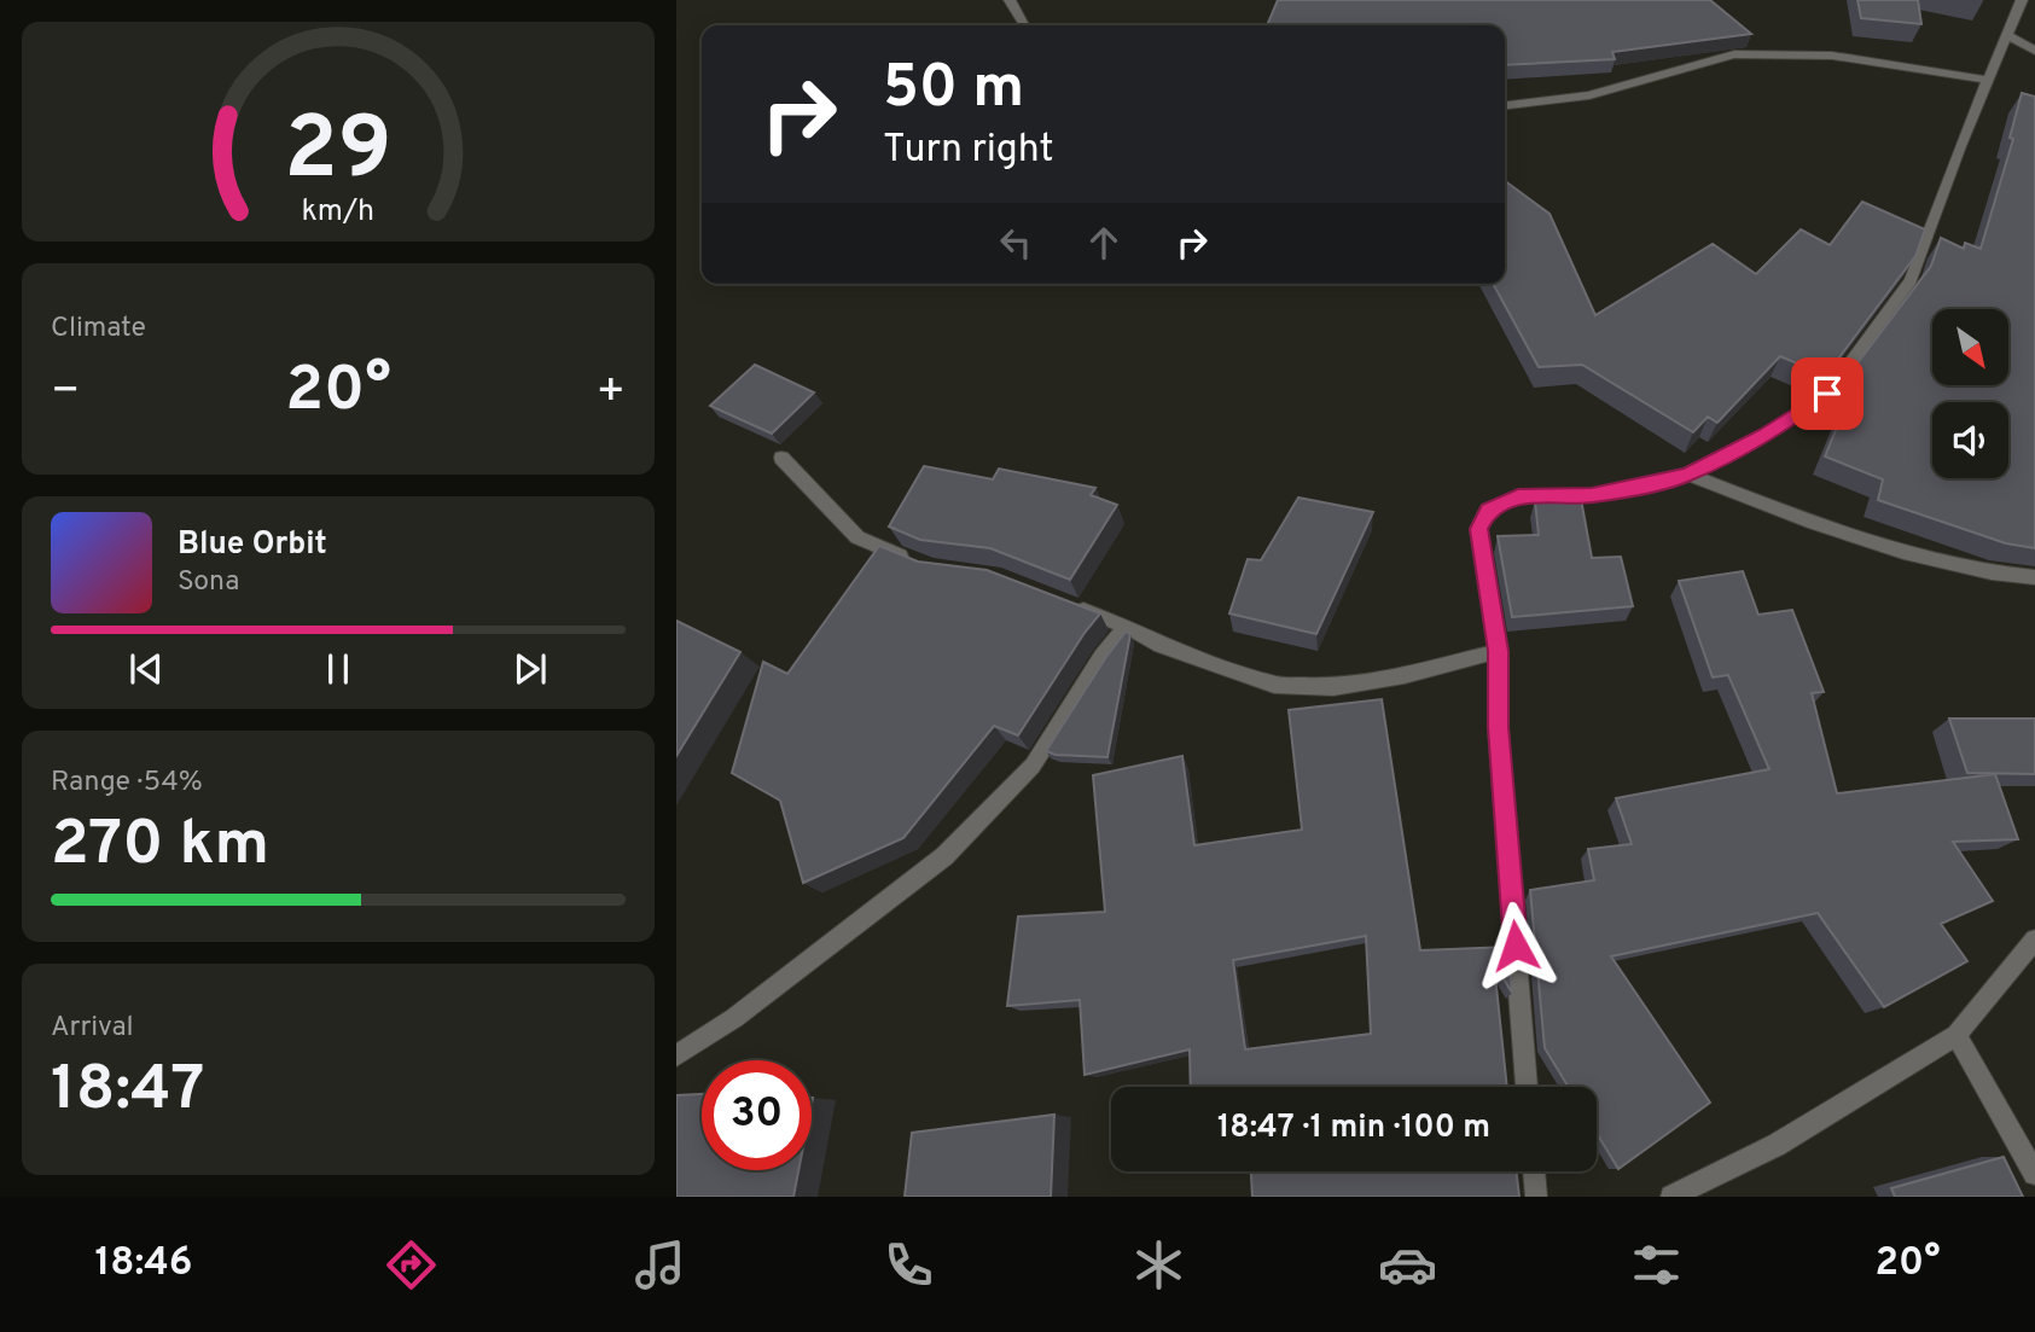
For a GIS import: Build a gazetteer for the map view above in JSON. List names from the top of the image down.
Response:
{
  "north": "bottom right",
  "page": {
    "turn": ["50 m", "Turn right"],
    "tile": [
      "Climate",
      ["Range · 54%", "270 km"],
      ["Arrival", "18:47"]
    ],
    "heat": ["−", "20°", "+"],
    "song": ["Blue Orbit", "Sona"],
    "limit": "30",
    "trip": "18:47 · 1 min · 100 m",
    "tabs": ["18:46", "20°"],
    "gauge": ["29", "km/h"]
  }
}
